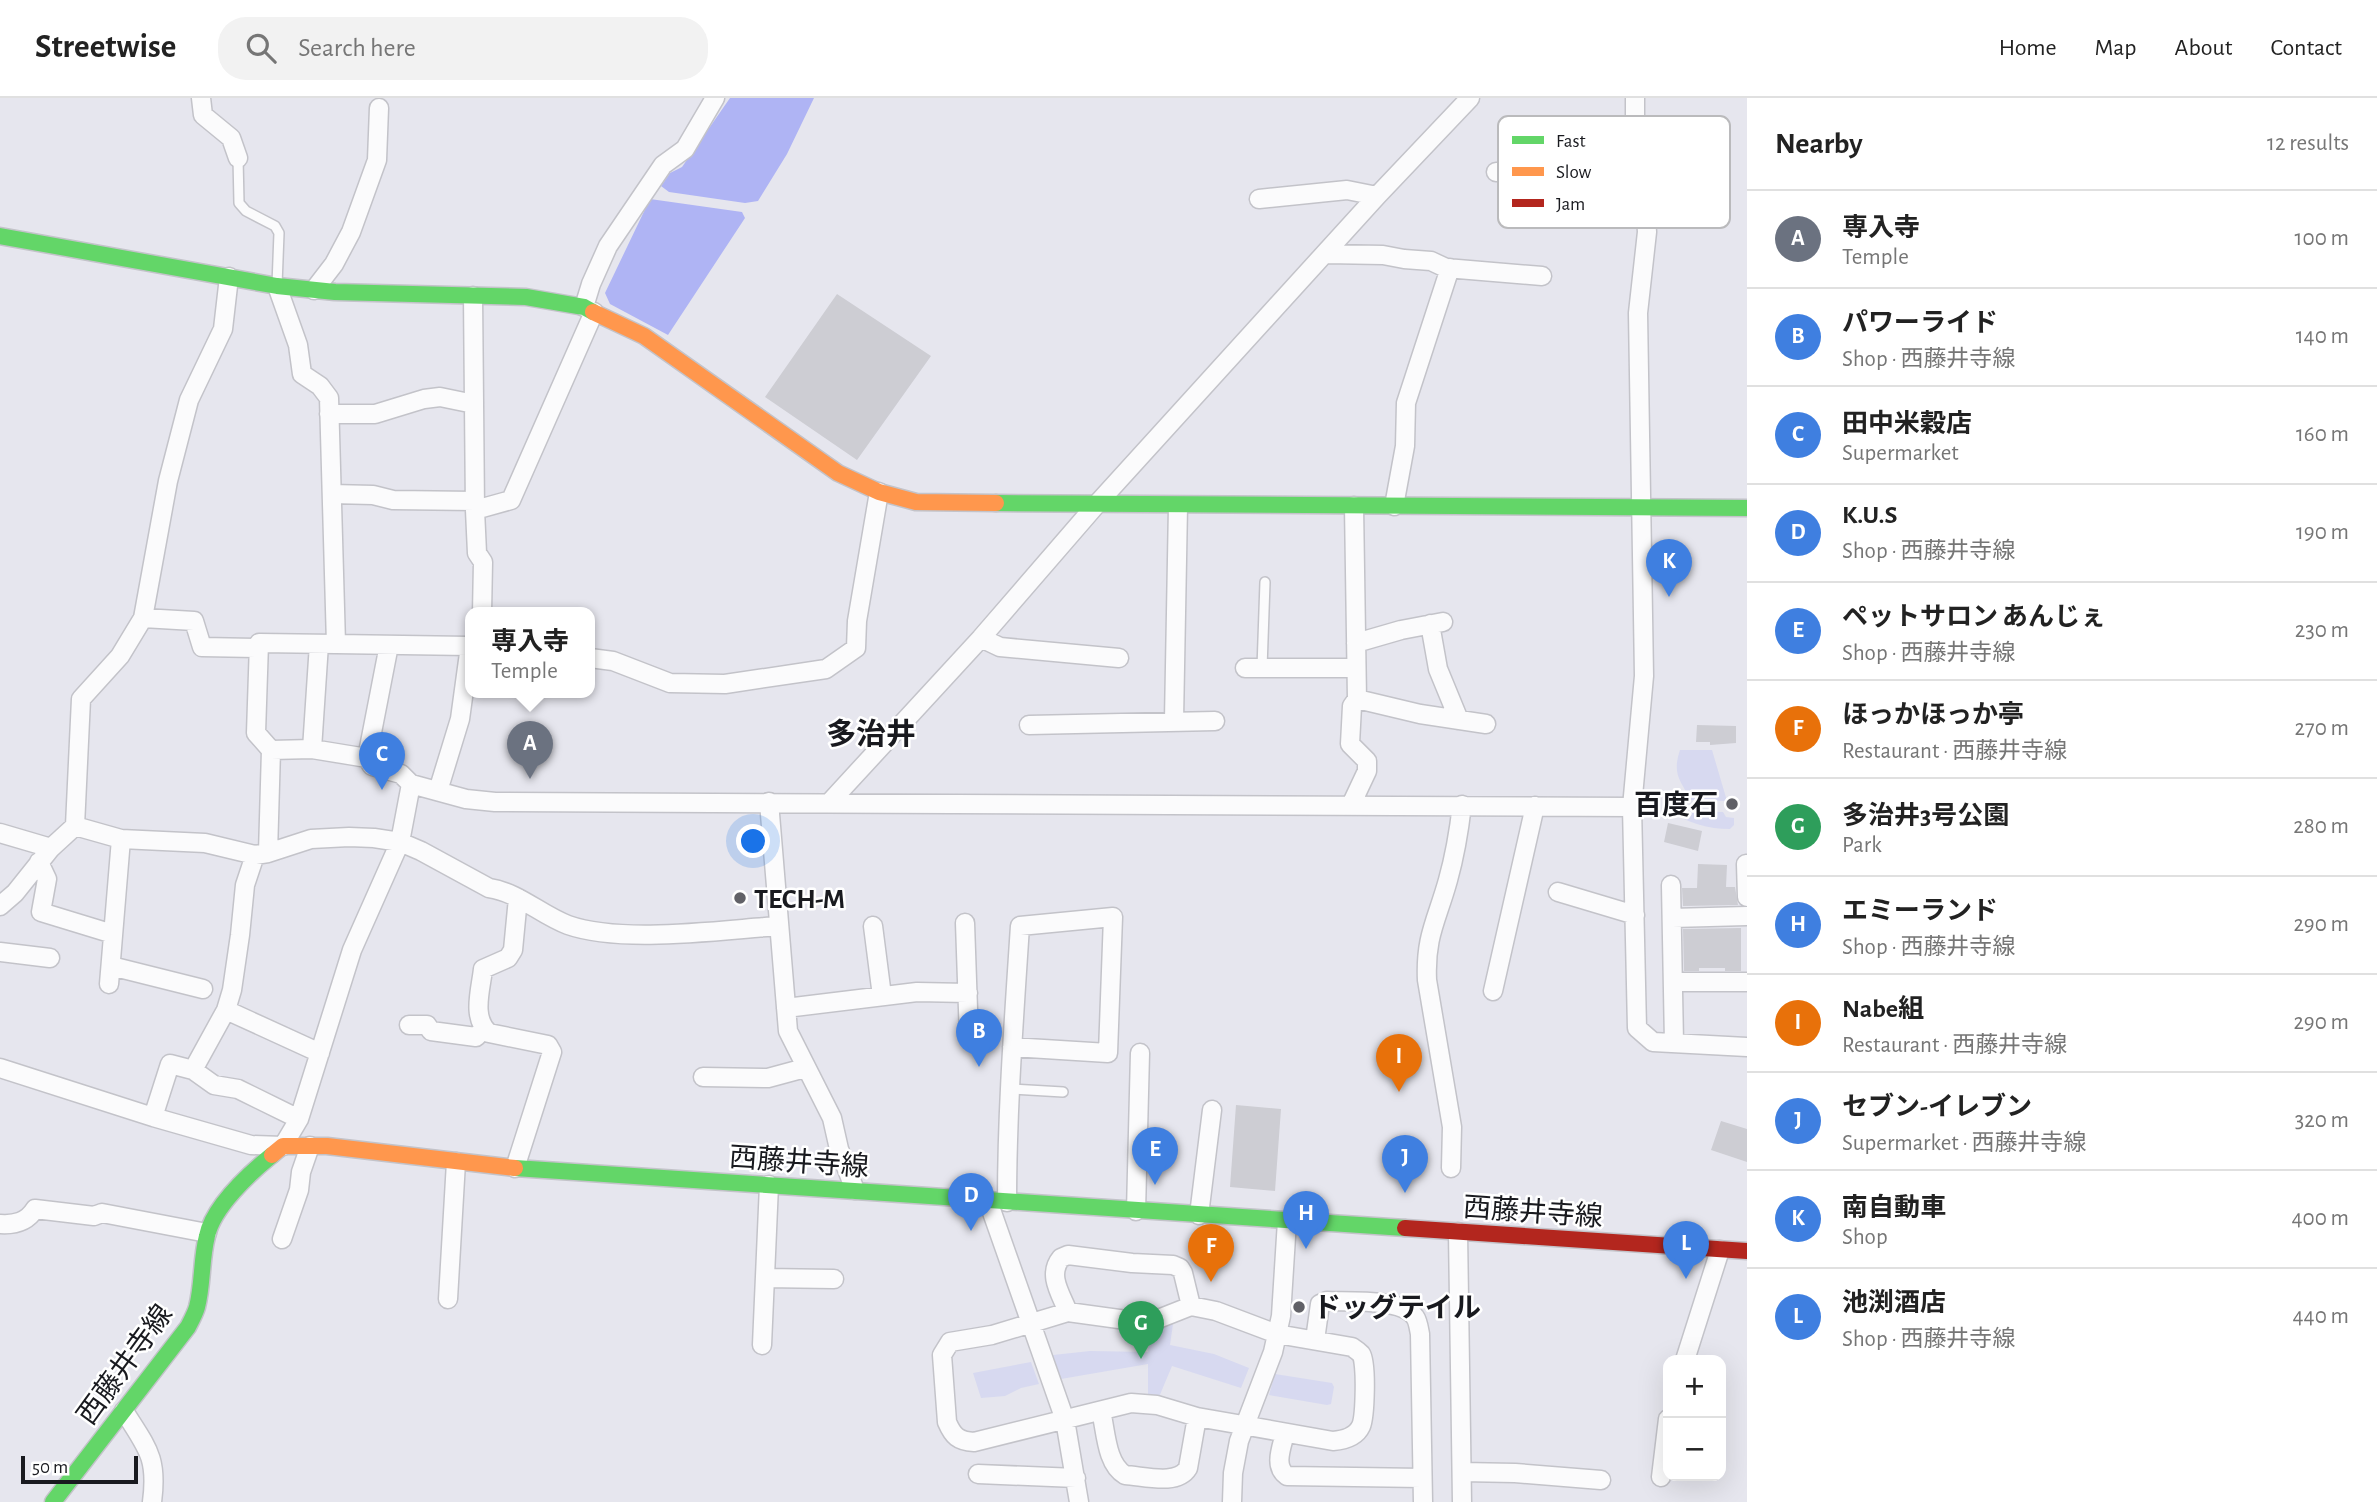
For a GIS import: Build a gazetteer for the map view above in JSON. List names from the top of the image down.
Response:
{
  "streets": {
    "main road": ["西藤井寺線"]
  },
  "districts": ["多治井"],
  "places": ["百度石", "TECH-M", "ドッグテイル"],
  "legend": ["Fast", "Slow", "Jam"],
  "scale_bar": "50 m",
  "page": {
    "header": "Streetwise",
    "search": "Search here",
    "nav": [
      "Home",
      "Map",
      "About",
      "Contact"
    ],
    "heading": ["Nearby", "12 results"],
    "list": [
      {
        "mark": "A",
        "name": "専入寺",
        "note": "Temple",
        "value": "100 m"
      },
      {
        "mark": "B",
        "name": "パワーライド",
        "note": "Shop · 西藤井寺線",
        "value": "140 m"
      },
      {
        "mark": "C",
        "name": "田中米穀店",
        "note": "Supermarket",
        "value": "160 m"
      },
      {
        "mark": "D",
        "name": "K.U.S",
        "note": "Shop · 西藤井寺線",
        "value": "190 m"
      },
      {
        "mark": "E",
        "name": "ペットサロン あんじぇ",
        "note": "Shop · 西藤井寺線",
        "value": "230 m"
      },
      {
        "mark": "F",
        "name": "ほっかほっか亭",
        "note": "Restaurant · 西藤井寺線",
        "value": "270 m"
      },
      {
        "mark": "G",
        "name": "多治井3号公園",
        "note": "Park",
        "value": "280 m"
      },
      {
        "mark": "H",
        "name": "エミーランド",
        "note": "Shop · 西藤井寺線",
        "value": "290 m"
      },
      {
        "mark": "I",
        "name": "Nabe組",
        "note": "Restaurant · 西藤井寺線",
        "value": "290 m"
      },
      {
        "mark": "J",
        "name": "セブン-イレブン",
        "note": "Supermarket · 西藤井寺線",
        "value": "320 m"
      },
      {
        "mark": "K",
        "name": "南自動車",
        "note": "Shop",
        "value": "400 m"
      },
      {
        "mark": "L",
        "name": "池渕酒店",
        "note": "Shop · 西藤井寺線",
        "value": "440 m"
      }
    ],
    "pins": [
      "K",
      "A",
      "C",
      "B",
      "I",
      "E",
      "J",
      "D",
      "H",
      "L",
      "F",
      "G"
    ],
    "popup": ["専入寺", "Temple"],
    "map_buttons": ["+", "−"],
    "scale": "50 m"
  }
}
